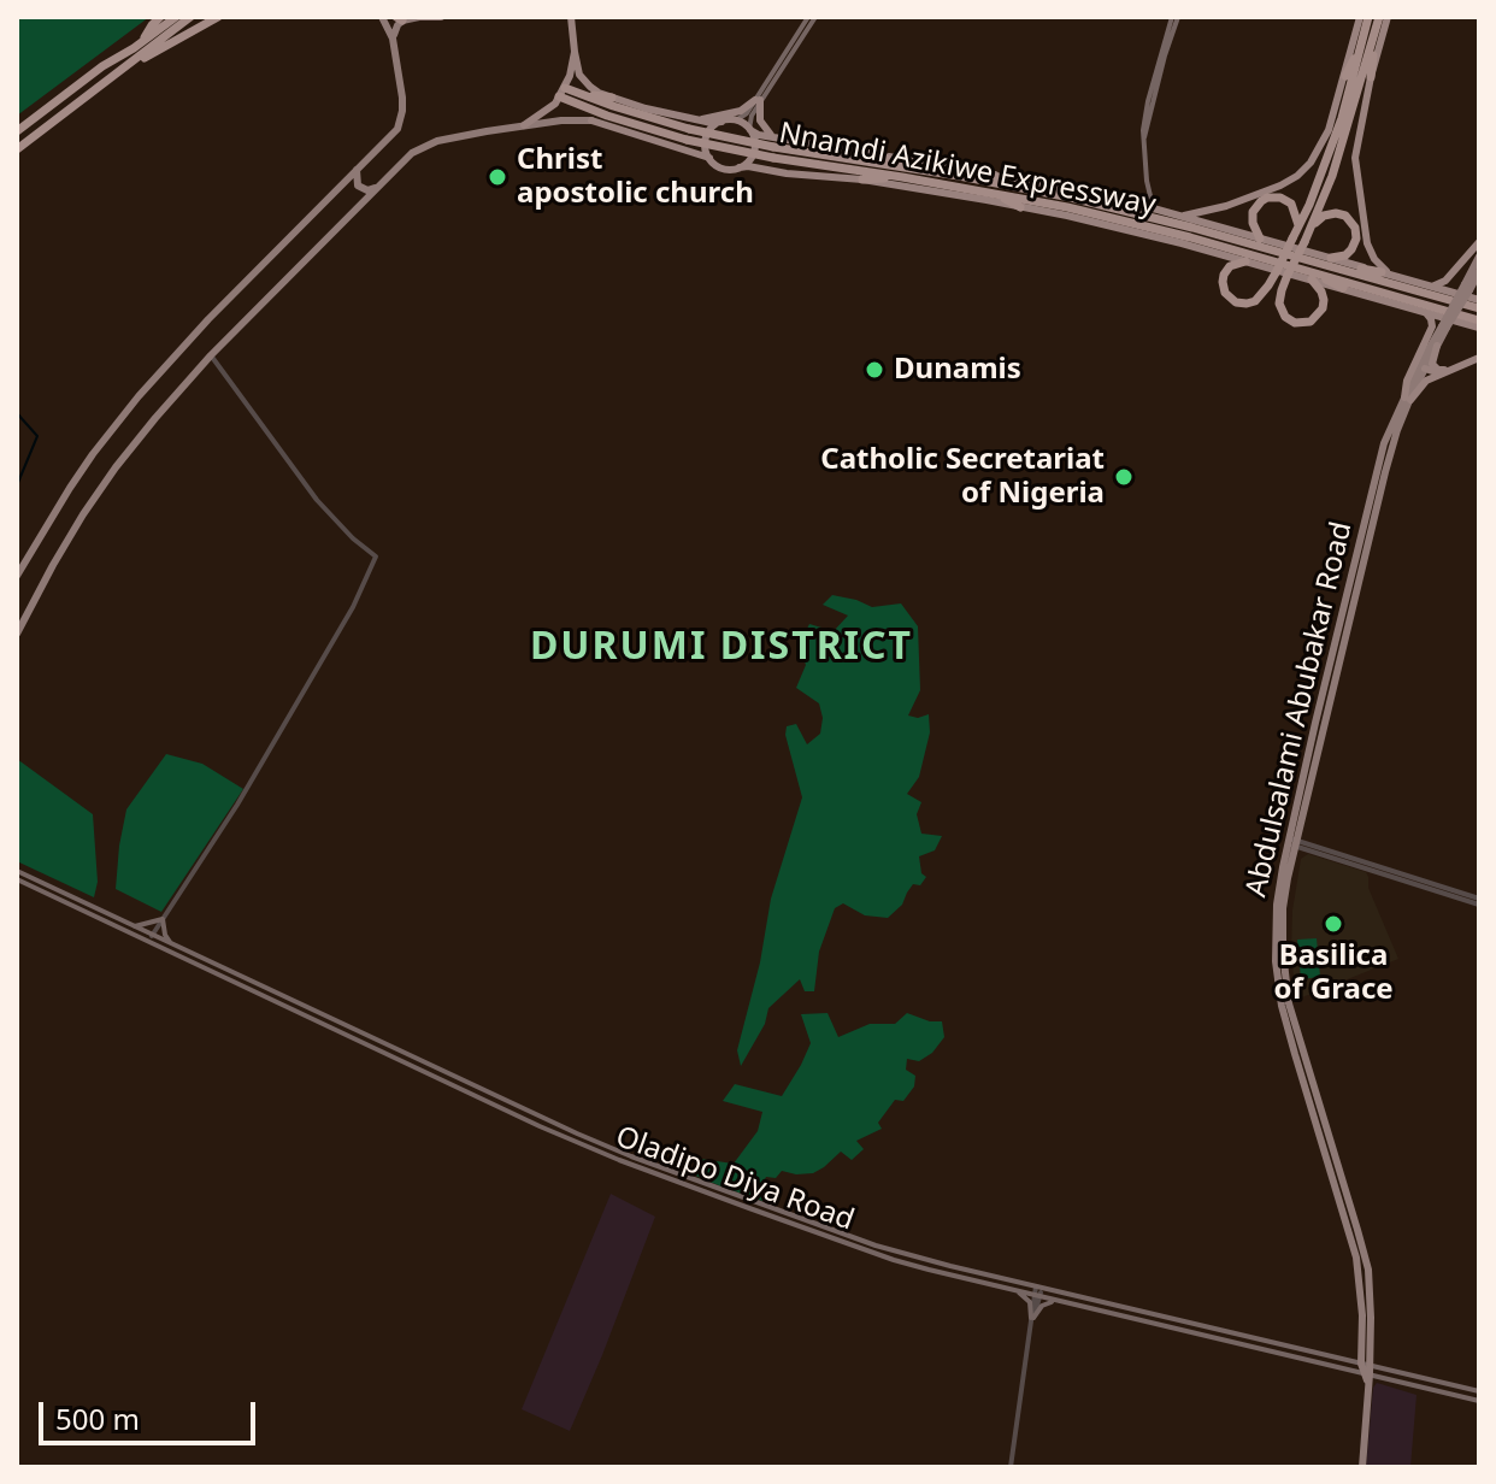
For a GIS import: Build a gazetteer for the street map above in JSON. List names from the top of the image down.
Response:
{
  "streets": {
    "highway": ["Nnamdi Azikiwe Expressway"],
    "main road": ["Abdulsalami Abubakar Road", "Oladipo Diya Road"]
  },
  "crossings": [
    ["Abdulsalami Abubakar Road", "Oladipo Diya Road"]
  ],
  "districts": ["DURUMI DISTRICT"],
  "places": [
    "Christ apostolic church",
    "Dunamis",
    "Catholic Secretariat of Nigeria",
    "Basilica of Grace"
  ],
  "scale_bar": "500 m"
}
